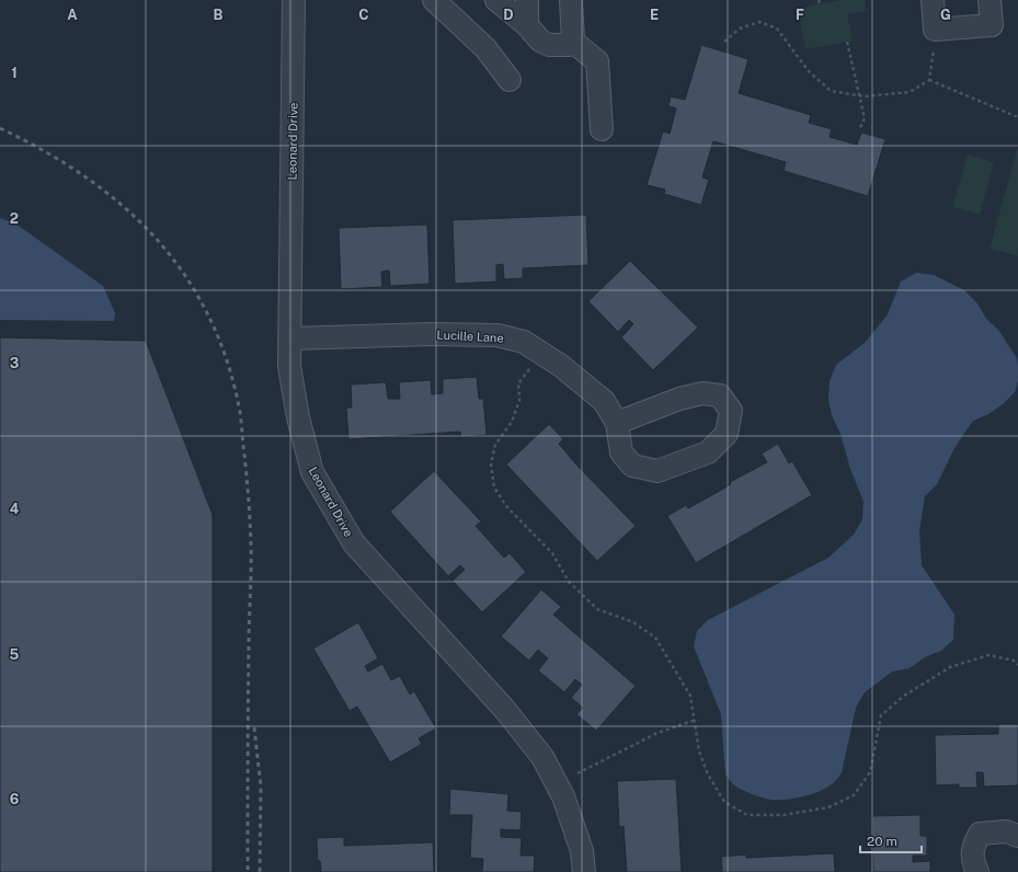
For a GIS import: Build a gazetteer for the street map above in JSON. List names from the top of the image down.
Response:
{
  "streets": {
    "street": ["Leonard Drive", "Lucille Lane"]
  },
  "crossings": [
    ["Leonard Drive", "Lucille Lane"]
  ],
  "scale_bar": "20 m",
  "grid": {
    "columns": [
      "A",
      "B",
      "C",
      "D",
      "E",
      "F",
      "G"
    ],
    "rows": [
      "1",
      "2",
      "3",
      "4",
      "5",
      "6"
    ]
  }
}
